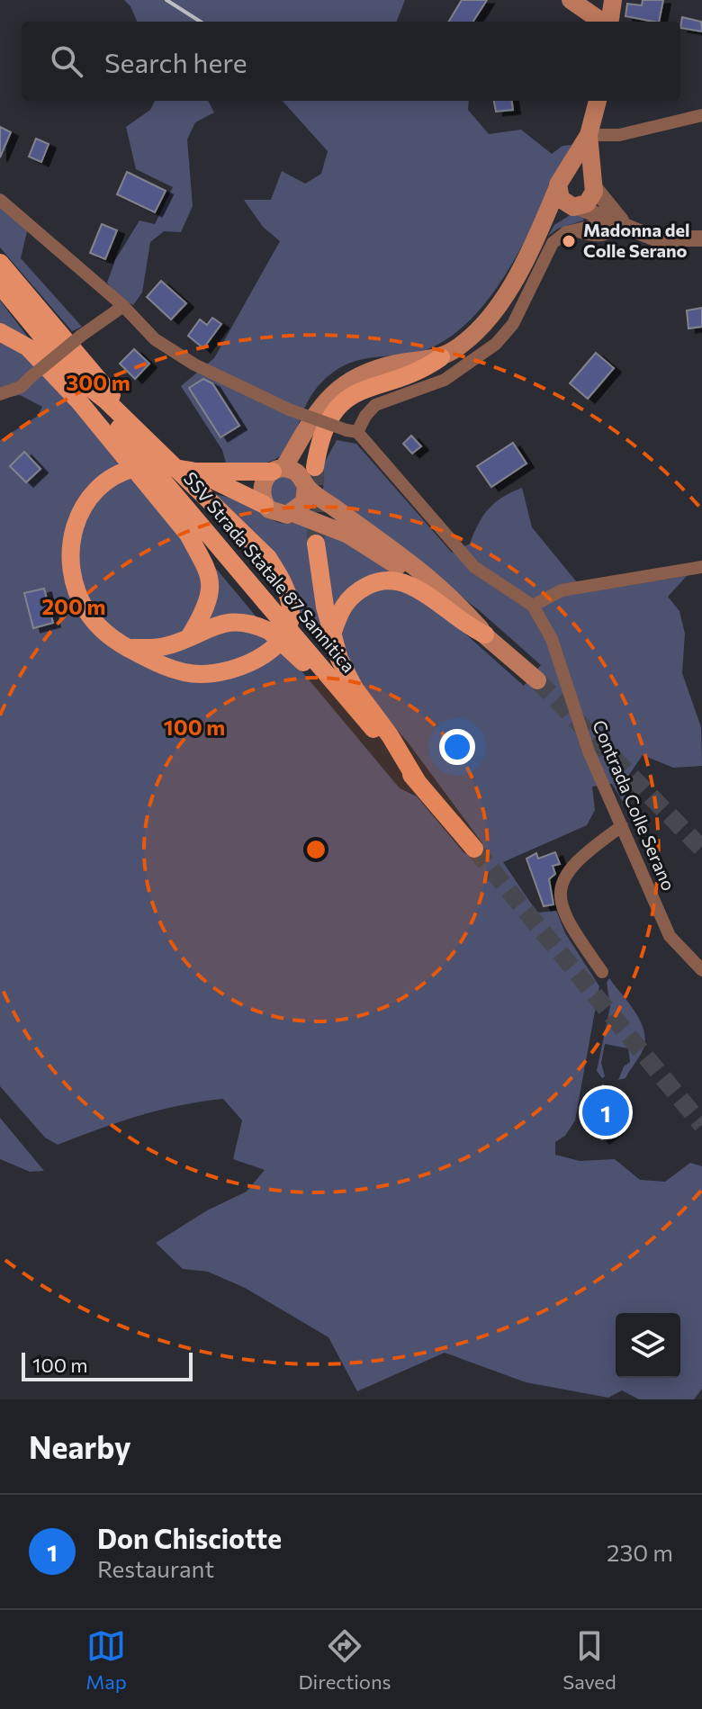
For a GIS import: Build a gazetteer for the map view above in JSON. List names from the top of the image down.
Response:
{
  "streets": {
    "main road": ["SSV Strada Statale 87 Sannitica"],
    "street": ["Contrada Colle Serano"]
  },
  "places": ["Madonna del Colle Serano"],
  "scale_bar": "100 m",
  "page": {
    "search": "Search here",
    "pins": "1",
    "scale": "100 m",
    "heading": "Nearby",
    "list": [
      {
        "mark": "1",
        "name": "Don Chisciotte",
        "note": "Restaurant",
        "value": "230 m"
      }
    ],
    "nav": ["Map", "Directions", "Saved"]
  },
  "rings": ["300 m", "200 m", "100 m"]
}
